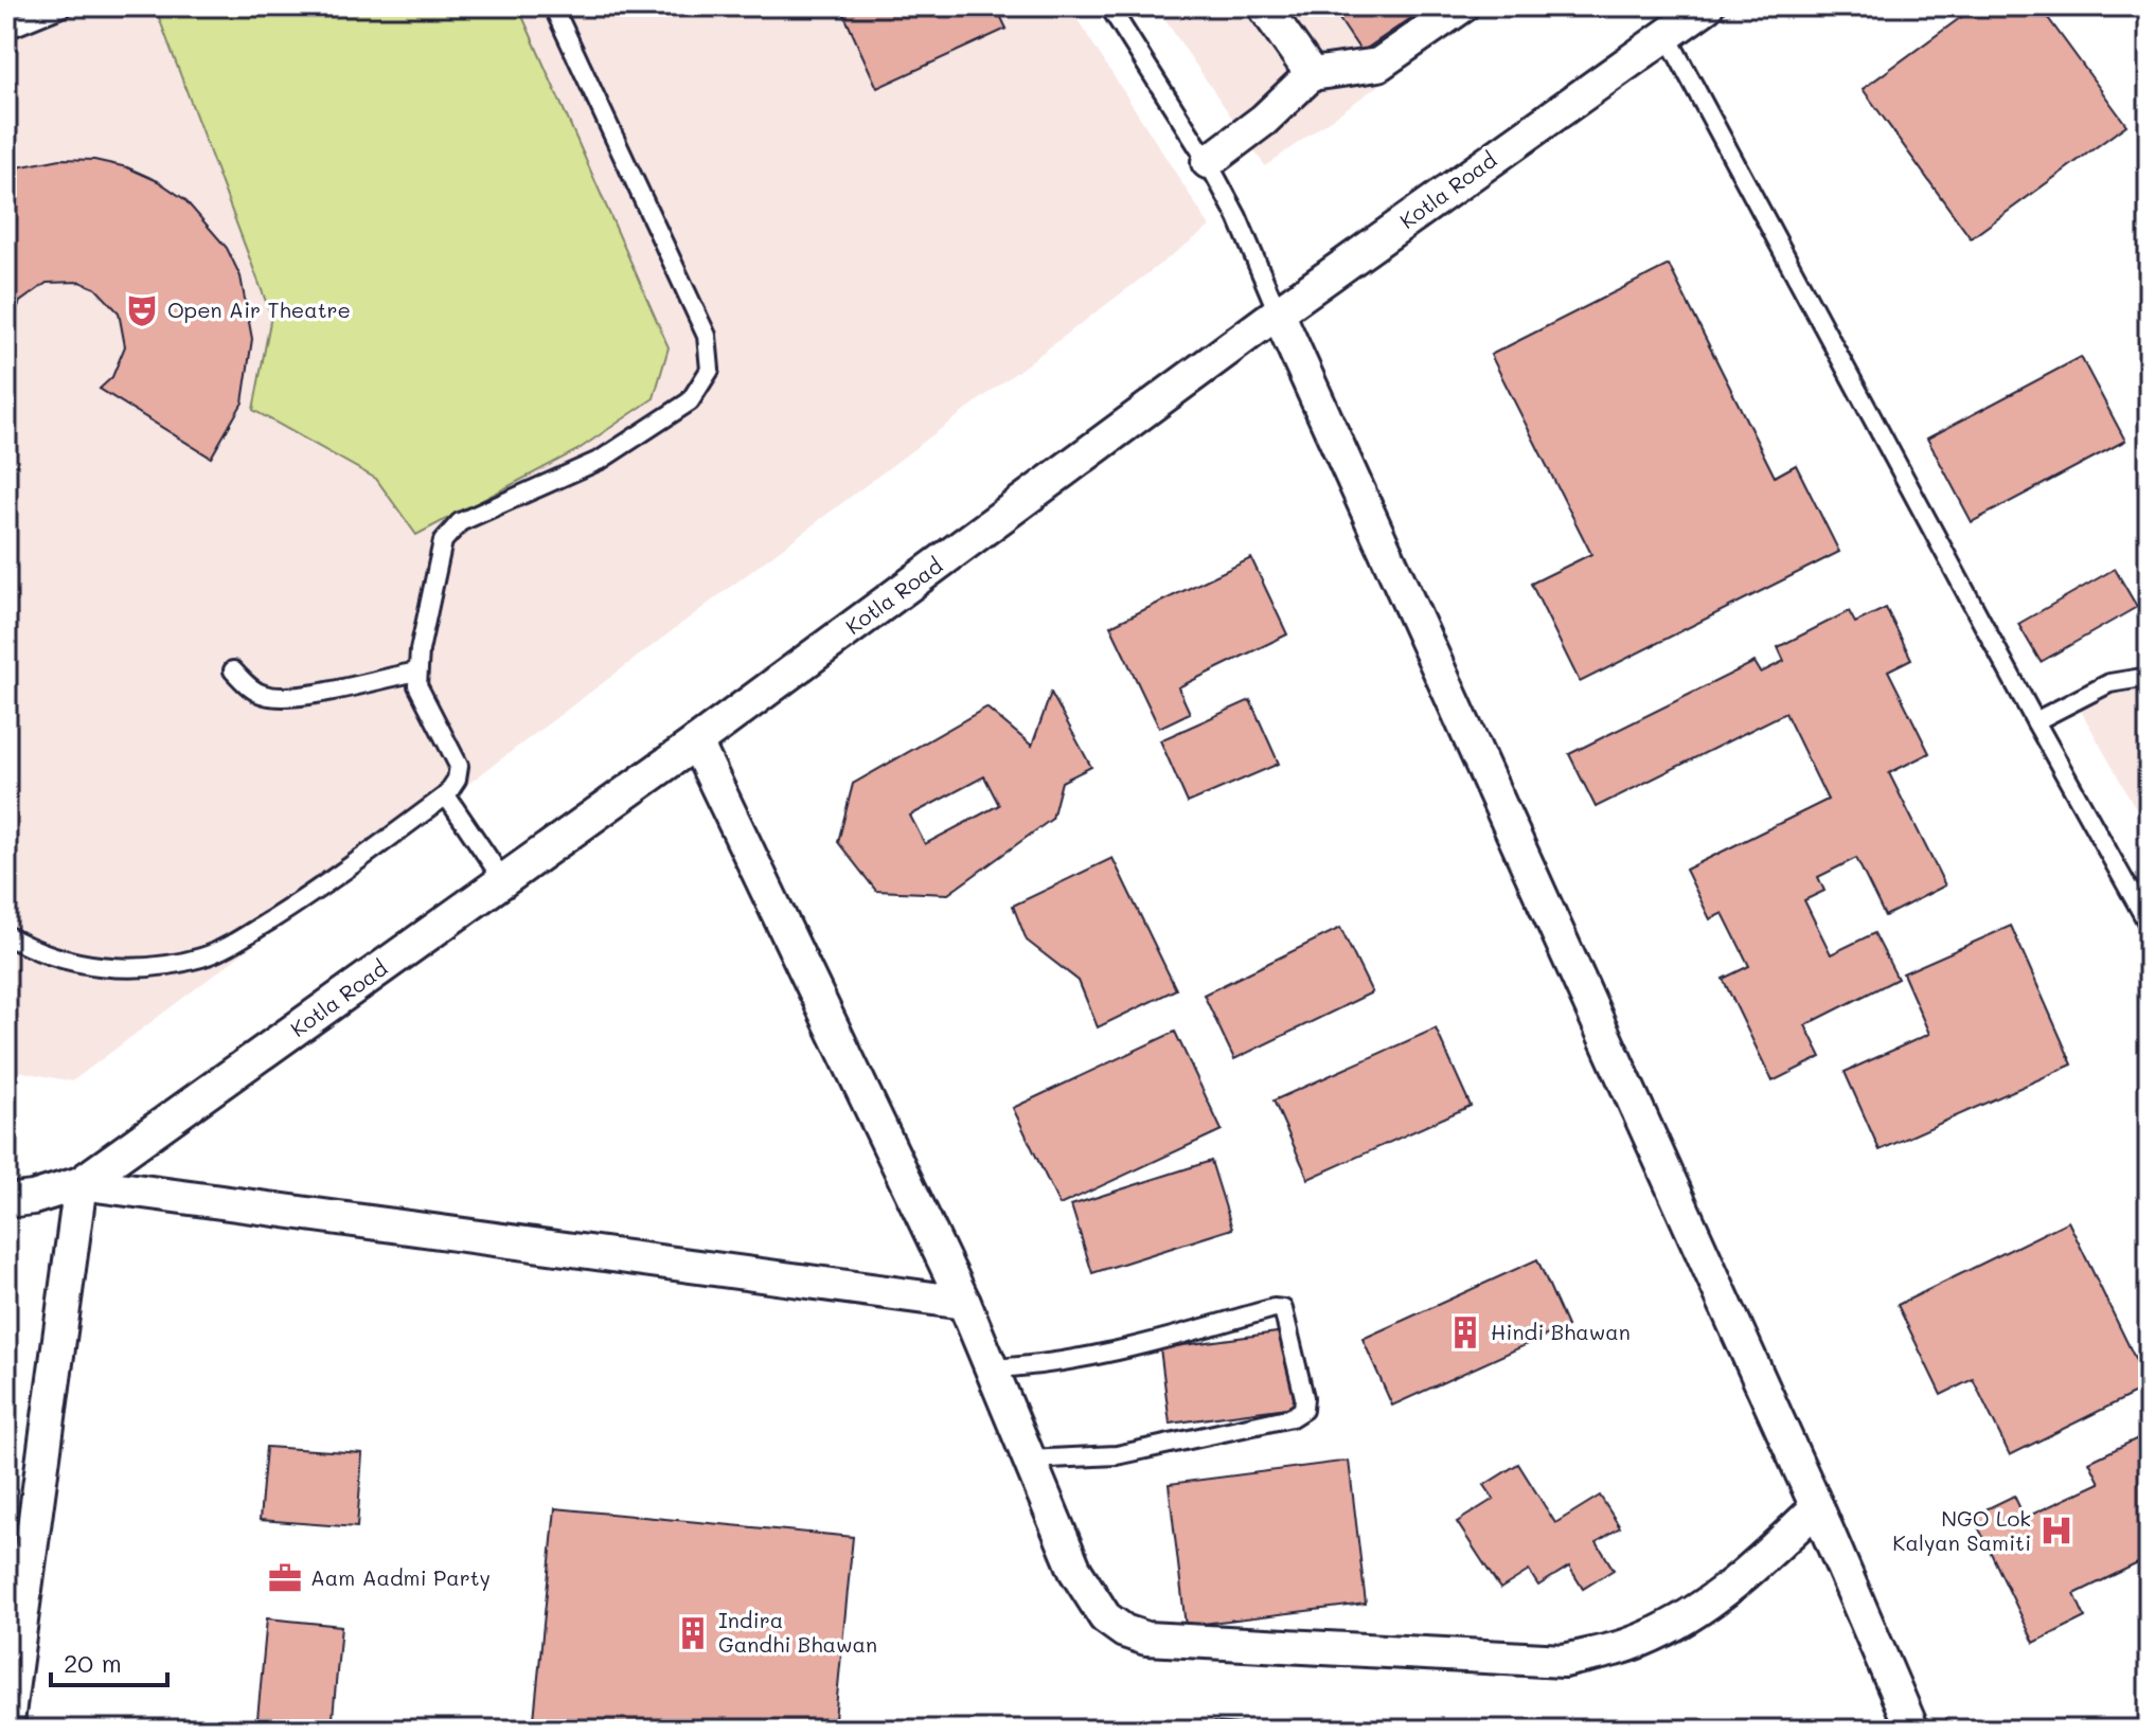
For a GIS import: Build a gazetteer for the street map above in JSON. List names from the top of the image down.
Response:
{
  "streets": {
    "street": ["Kotla Road"]
  },
  "places": {
    "theatre": ["Open Air Theatre"],
    "building": ["Hindi Bhawan", "Indira Gandhi Bhawan"],
    "hospital": ["NGO Lok Kalyan Samiti"],
    "office": ["Aam Aadmi Party"]
  },
  "scale_bar": "20 m"
}
